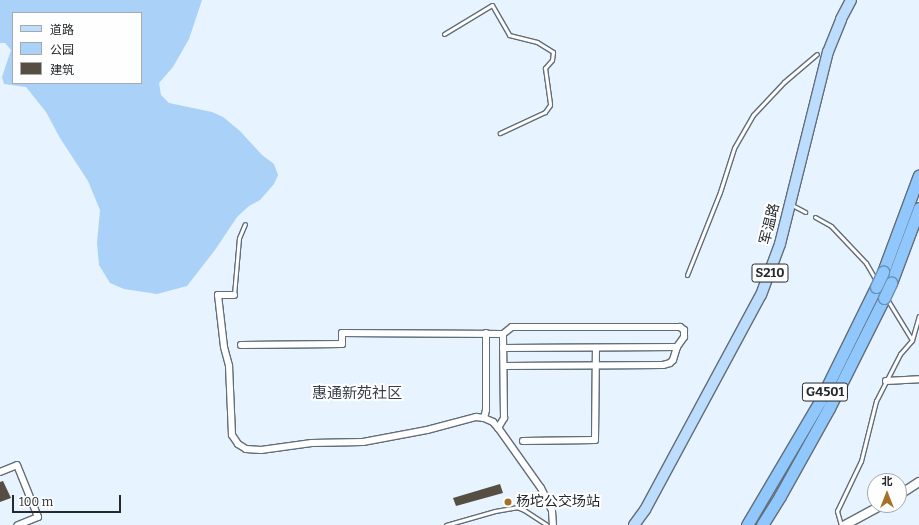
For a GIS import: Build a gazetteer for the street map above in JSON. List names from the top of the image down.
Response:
{
  "streets": {
    "highway": ["G4501"],
    "main road": ["军温路", "S210"]
  },
  "districts": ["惠通新苑社区"],
  "places": ["杨坨公交场站"],
  "legend": ["道路", "公园", "建筑"],
  "scale_bar": "100 m",
  "north": "top"
}
